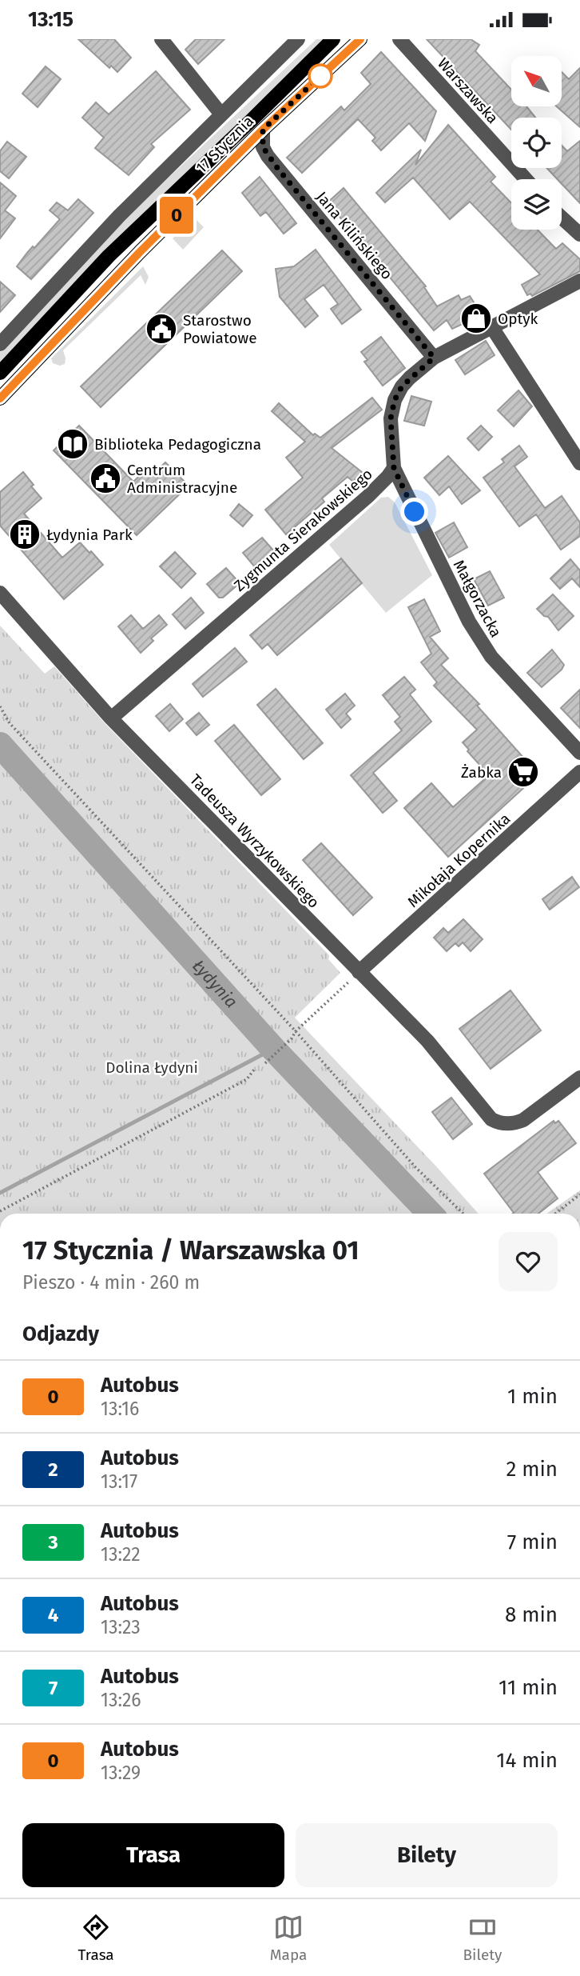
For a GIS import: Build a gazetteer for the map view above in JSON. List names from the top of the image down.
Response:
{
  "streets": {
    "main road": ["17 Stycznia"],
    "street": [
      "Warszawska",
      "Jana Kilińskiego",
      "Zygmunta Sierakowskiego",
      "Małgorzacka",
      "Tadeusza Wyrzykowskiego",
      "Mikołaja Kopernika"
    ]
  },
  "crossings": [
    ["17 Stycznia", "Jana Kilińskiego"],
    ["Jana Kilińskiego", "Zygmunta Sierakowskiego"],
    ["Zygmunta Sierakowskiego", "Małgorzacka"],
    ["Zygmunta Sierakowskiego", "Tadeusza Wyrzykowskiego"],
    ["Tadeusza Wyrzykowskiego", "Mikołaja Kopernika"]
  ],
  "water": ["Łydynia"],
  "parks": ["Dolina Łydyni"],
  "places": {
    "shop": ["Optyk"],
    "public building": ["Starostwo Powiatowe", "Centrum Administracyjne"],
    "library": ["Biblioteka Pedagogiczna"],
    "building": ["Łydynia Park"],
    "supermarket": ["Żabka"]
  },
  "lines": ["bus line 0"],
  "north": "top left",
  "page": {
    "status": "13:15",
    "on_map": "0",
    "heading": [
      ["17 Stycznia / Warszawska 01", "Pieszo · 4 min · 260 m"],
      "Odjazdy"
    ],
    "list": [
      {
        "mark": "0",
        "name": "Autobus",
        "note": "13:16",
        "value": "1 min"
      },
      {
        "mark": "2",
        "name": "Autobus",
        "note": "13:17",
        "value": "2 min"
      },
      {
        "mark": "3",
        "name": "Autobus",
        "note": "13:22",
        "value": "7 min"
      },
      {
        "mark": "4",
        "name": "Autobus",
        "note": "13:23",
        "value": "8 min"
      },
      {
        "mark": "7",
        "name": "Autobus",
        "note": "13:26",
        "value": "11 min"
      },
      {
        "mark": "0",
        "name": "Autobus",
        "note": "13:29",
        "value": "14 min"
      }
    ],
    "buttons": ["Trasa", "Bilety"],
    "tabs": ["Trasa", "Mapa", "Bilety"]
  }
}
